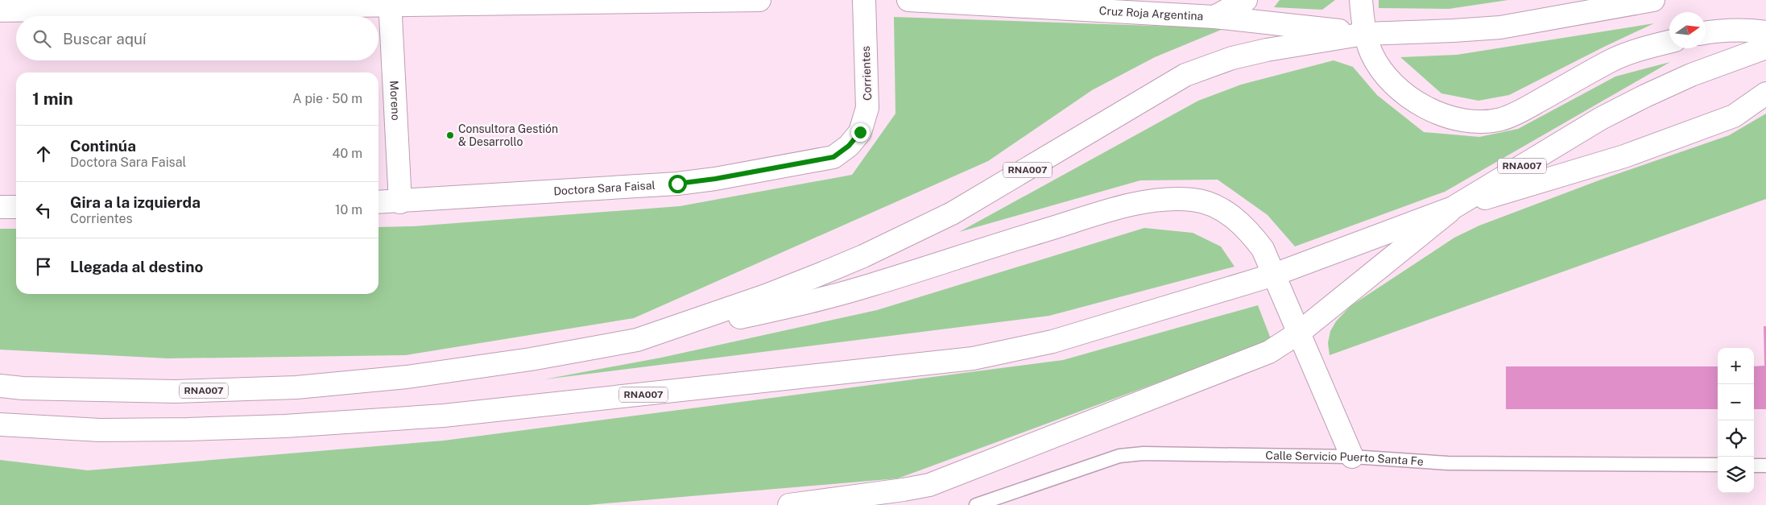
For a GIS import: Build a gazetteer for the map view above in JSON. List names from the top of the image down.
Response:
{
  "streets": {
    "main road": [
      "Cruz Roja Argentina",
      "Corrientes",
      "Moreno",
      "RNA007",
      "Doctora Sara Faisal"
    ],
    "lane": ["Calle Servicio Puerto Santa Fe"]
  },
  "crossings": [
    ["Corrientes", "Doctora Sara Faisal"],
    ["Moreno", "Doctora Sara Faisal"]
  ],
  "places": ["Consultora Gestión & Desarrollo"],
  "north": "right",
  "page": {
    "search": "Buscar aquí",
    "heading": ["1 min", "A pie · 50 m"],
    "list": [
      ["Continúa", "Doctora Sara Faisal", "40 m"],
      ["Gira a la izquierda", "Corrientes", "10 m"],
      "Llegada al destino"
    ],
    "map_buttons": ["+", "−"]
  }
}
